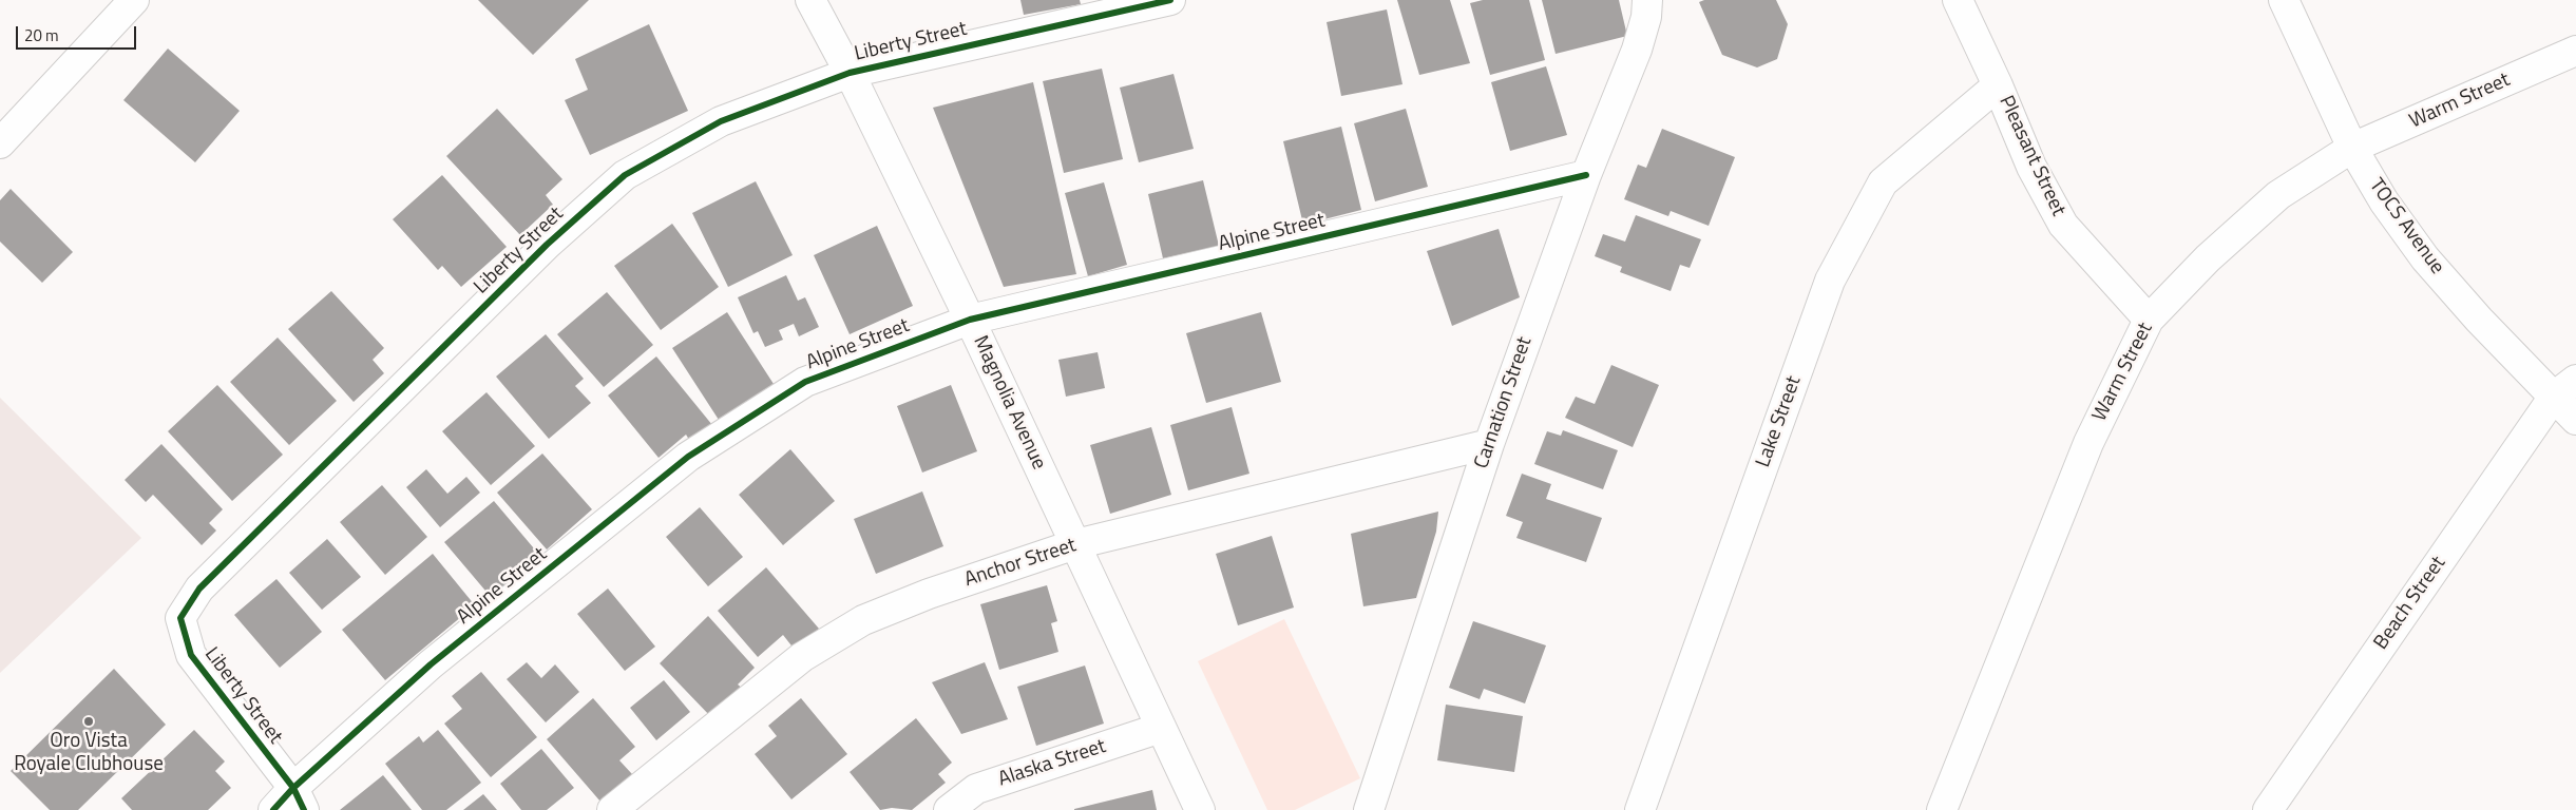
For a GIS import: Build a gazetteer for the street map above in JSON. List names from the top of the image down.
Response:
{
  "streets": {
    "street": [
      "Liberty Street",
      "Warm Street",
      "Pleasant Street",
      "TOCS Avenue",
      "Alpine Street",
      "Magnolia Avenue",
      "Carnation Street",
      "Lake Street",
      "Anchor Street",
      "Beach Street",
      "Alaska Street"
    ]
  },
  "crossings": [
    ["Liberty Street", "Alpine Street"],
    ["Liberty Street", "Magnolia Avenue"],
    ["Warm Street", "Pleasant Street"],
    ["Warm Street", "TOCS Avenue"],
    ["Pleasant Street", "Lake Street"],
    ["TOCS Avenue", "Beach Street"],
    ["Alpine Street", "Magnolia Avenue"],
    ["Alpine Street", "Carnation Street"],
    ["Magnolia Avenue", "Anchor Street"],
    ["Magnolia Avenue", "Alaska Street"],
    ["Carnation Street", "Anchor Street"]
  ],
  "places": ["Oro Vista Royale Clubhouse"],
  "scale_bar": "20 m"
}
